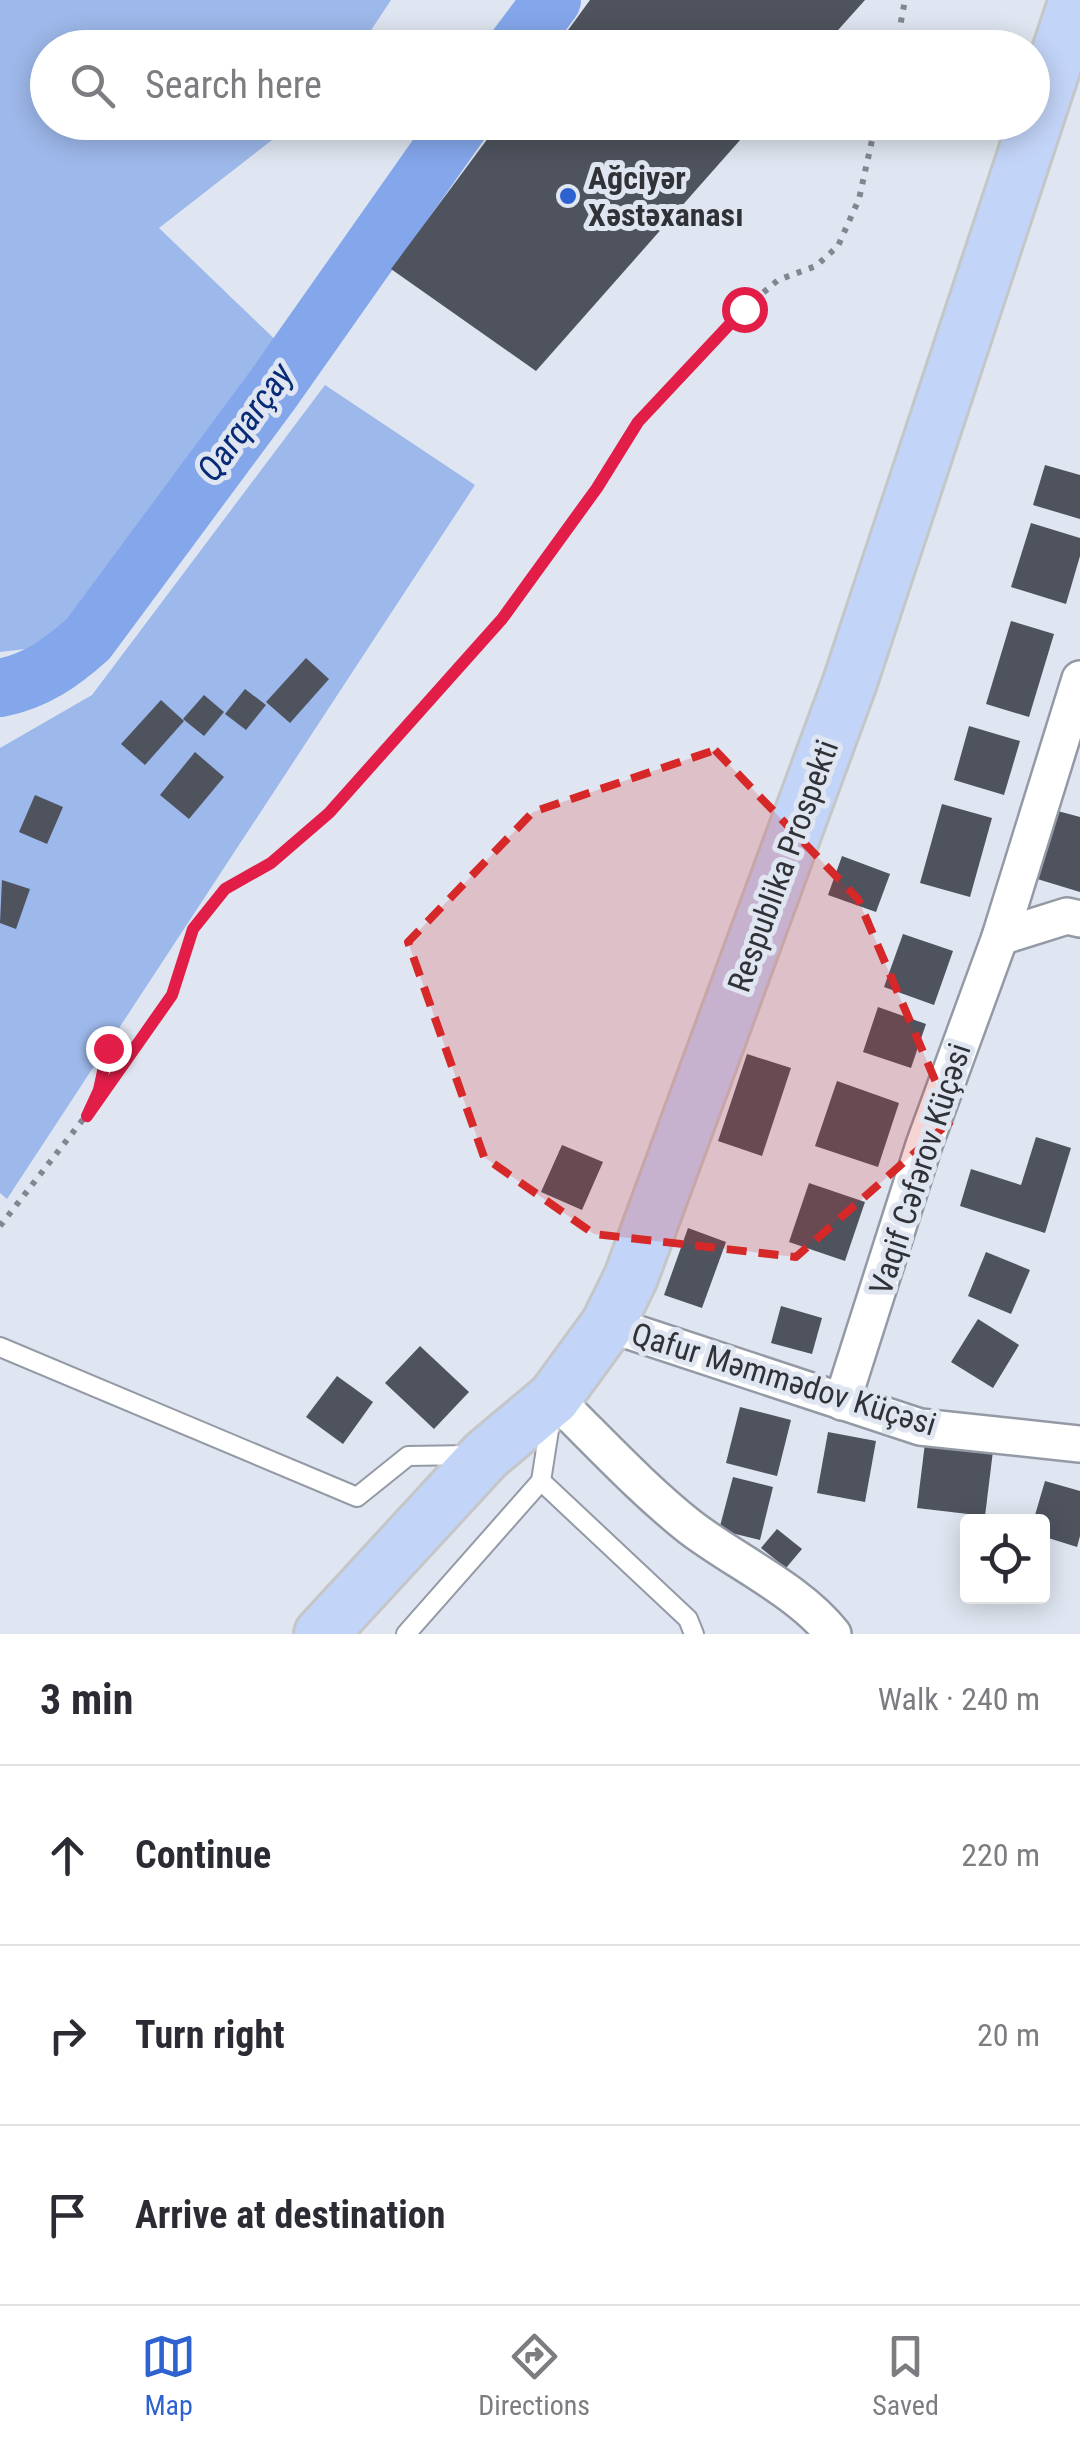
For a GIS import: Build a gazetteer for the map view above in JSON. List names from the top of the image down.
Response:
{
  "streets": {
    "main road": ["Respublika Prospekti"],
    "street": ["Vaqif Cəfərov Küçəsi", "Qafur Məmmədov Küçəsi"]
  },
  "crossings": [
    ["Respublika Prospekti", "Qafur Məmmədov Küçəsi"],
    ["Vaqif Cəfərov Küçəsi", "Qafur Məmmədov Küçəsi"]
  ],
  "water": ["Qarqarçay"],
  "places": ["Ağciyər Xəstəxanası"],
  "page": {
    "search": "Search here",
    "heading": ["3 min", "Walk · 240 m"],
    "list": [
      ["Continue", "220 m"],
      ["Turn right", "20 m"],
      "Arrive at destination"
    ],
    "nav": ["Map", "Directions", "Saved"]
  }
}
